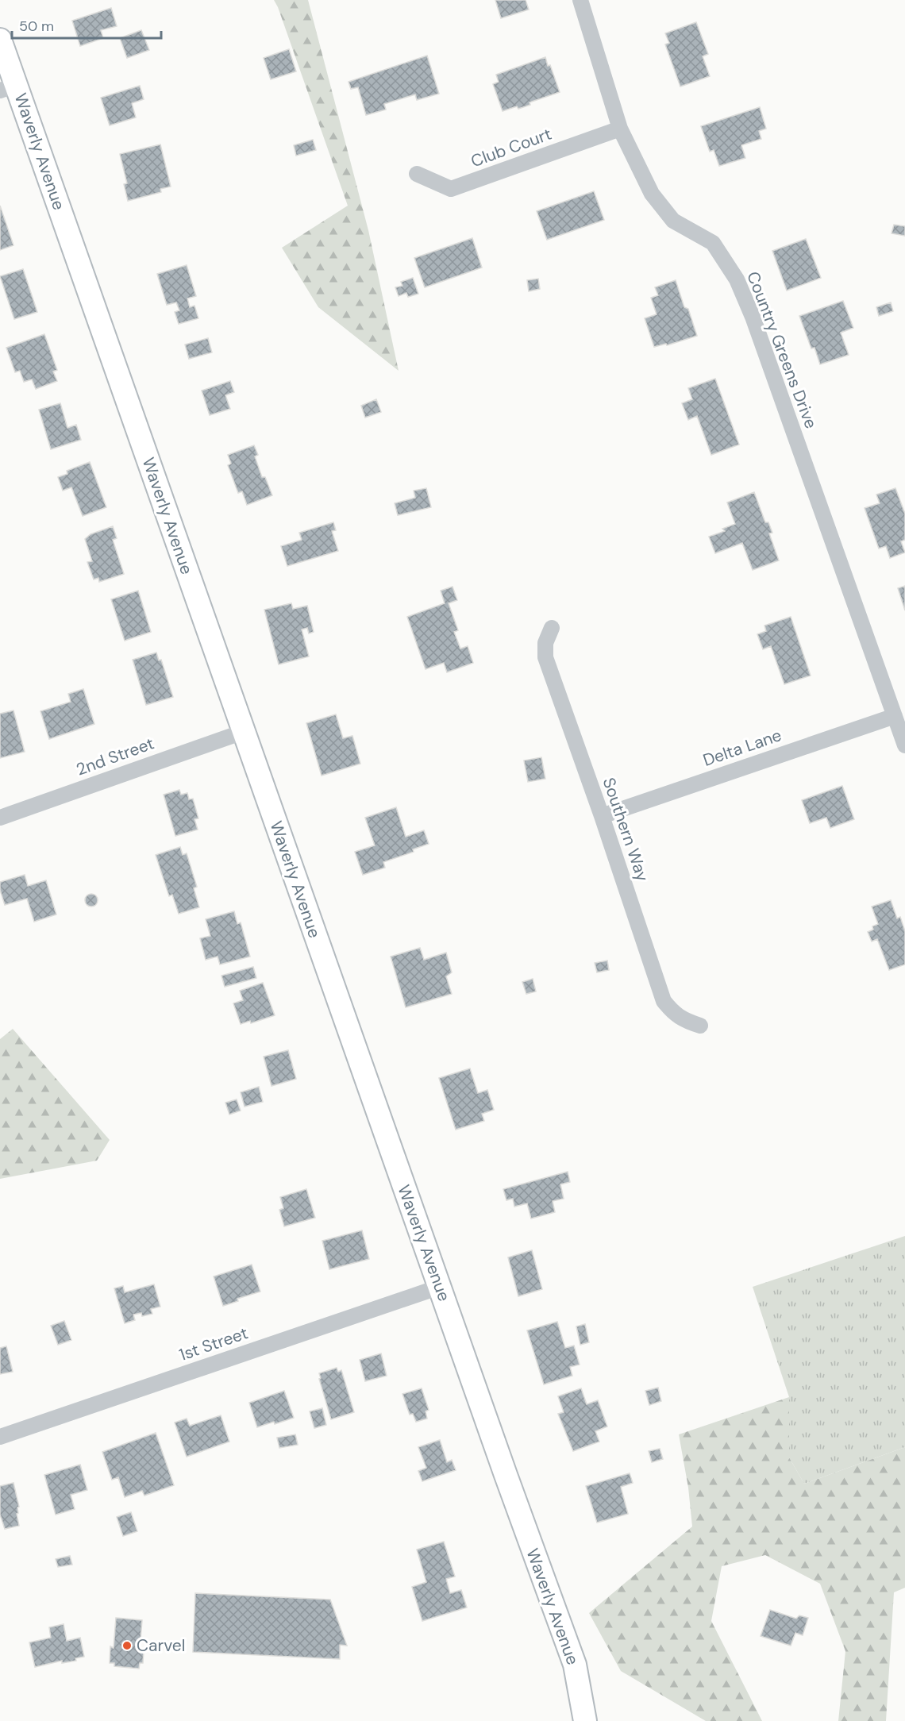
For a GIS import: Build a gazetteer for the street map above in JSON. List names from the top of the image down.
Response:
{
  "streets": {
    "street": [
      "Club Court",
      "Waverly Avenue",
      "Country Greens Drive",
      "Delta Lane",
      "2nd Street",
      "Southern Way",
      "1st Street"
    ]
  },
  "crossings": [
    ["Club Court", "Country Greens Drive"],
    ["Waverly Avenue", "2nd Street"],
    ["Waverly Avenue", "1st Street"],
    ["Country Greens Drive", "Delta Lane"],
    ["Delta Lane", "Southern Way"]
  ],
  "places": ["Carvel"],
  "scale_bar": "50 m"
}
